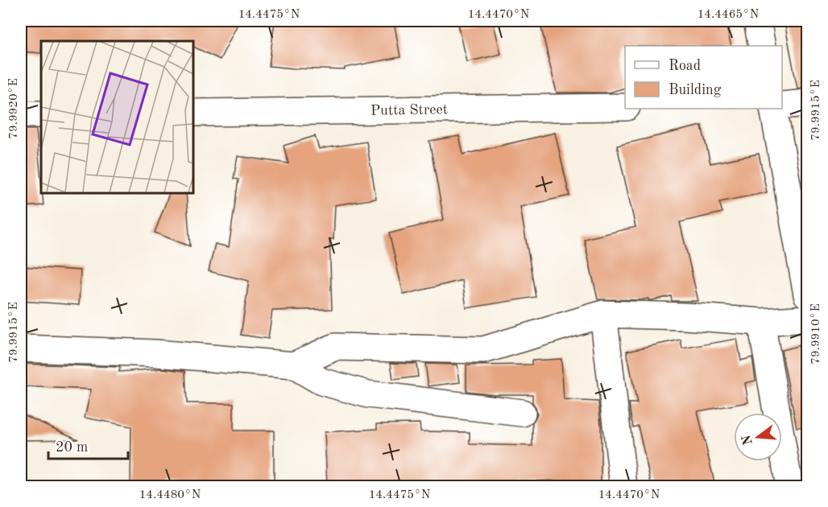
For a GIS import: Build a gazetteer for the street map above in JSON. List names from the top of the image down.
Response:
{
  "streets": {
    "street": ["Putta Street"]
  },
  "legend": ["Road", "Building"],
  "scale_bar": "20 m",
  "north": "left",
  "coordinates": [
    "14.4475°N",
    "14.4470°N",
    "14.4465°N",
    "79.9920°E",
    "79.9915°E",
    "79.9910°E",
    "14.4480°N"
  ]
}
